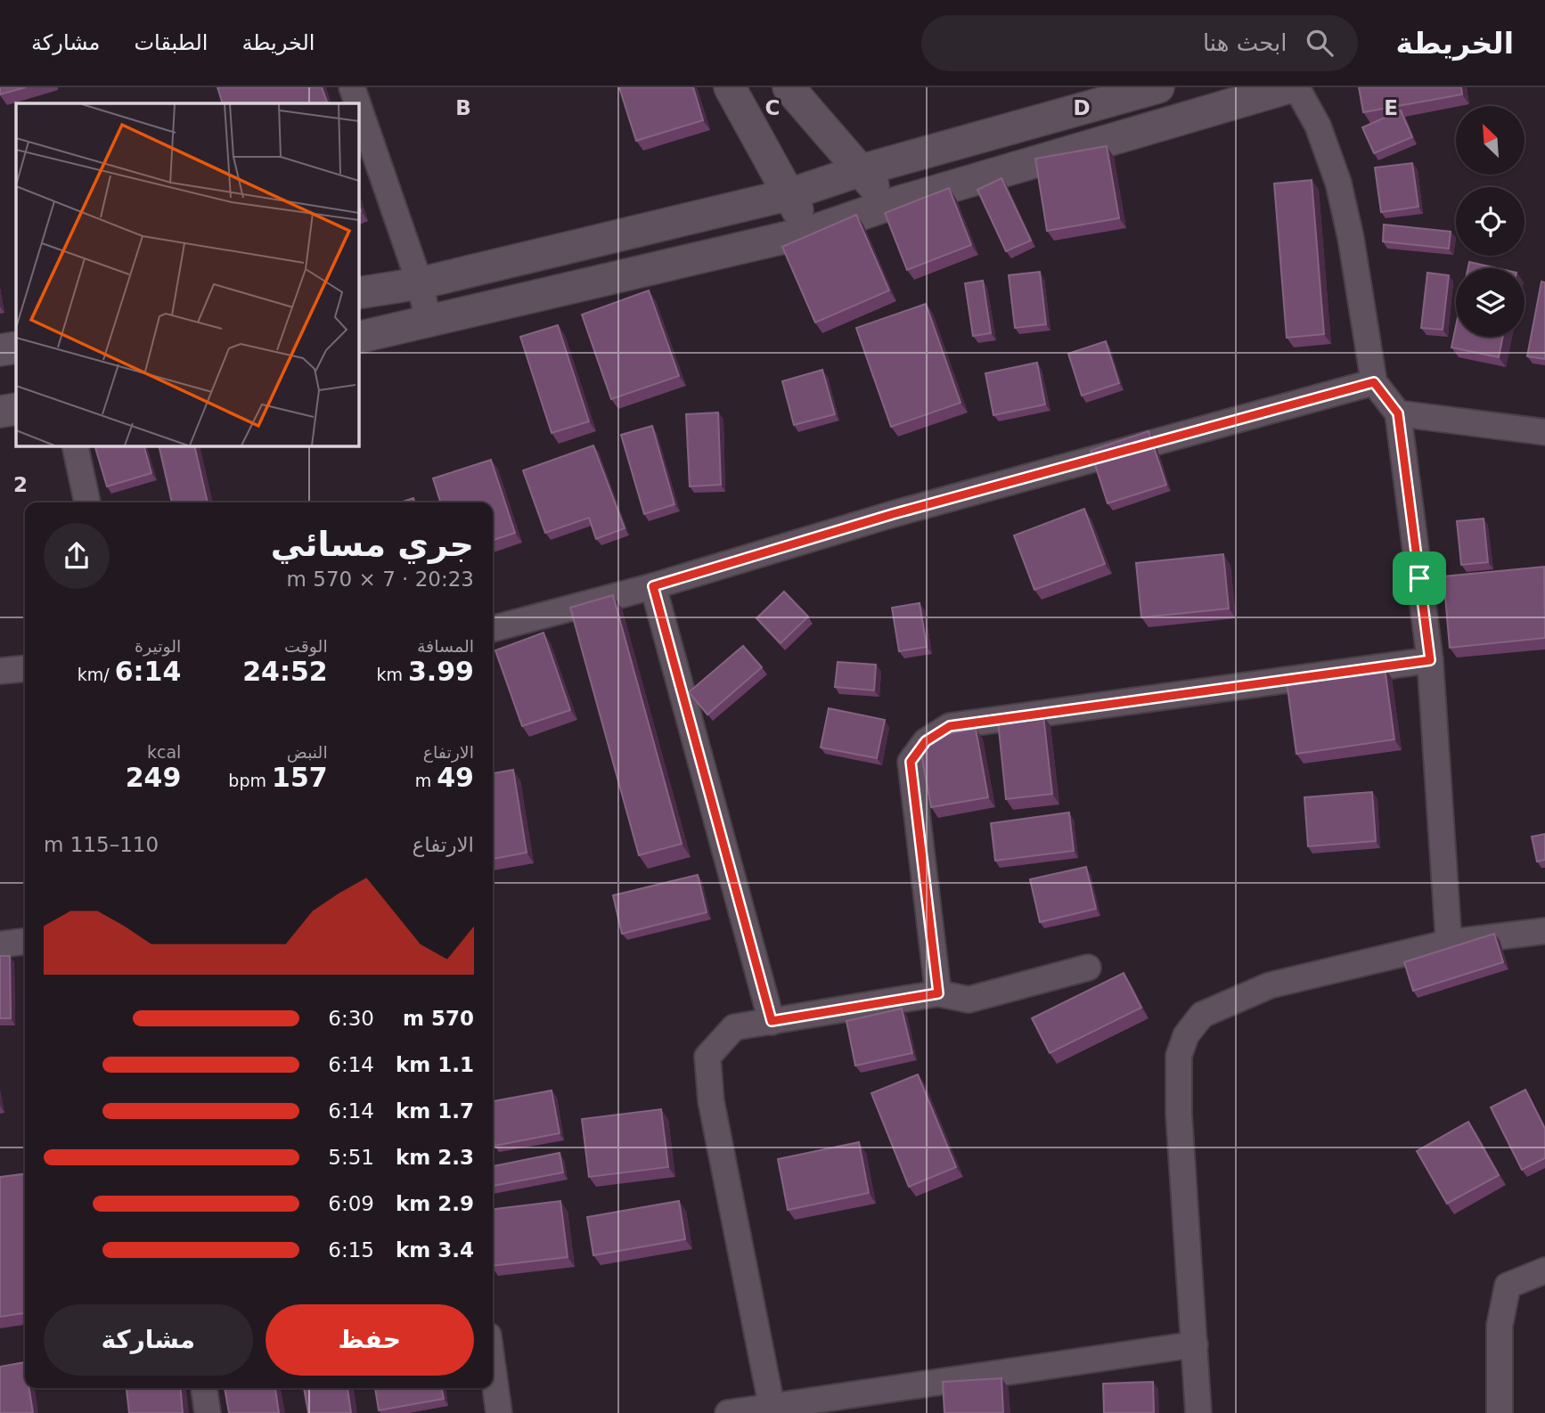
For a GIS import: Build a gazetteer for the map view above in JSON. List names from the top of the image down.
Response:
{
  "north": "top left",
  "page": {
    "header": "الخريطة",
    "search": "ابحث هنا",
    "nav": ["الخريطة", "الطبقات", "مشاركة"],
    "heading": ["جري مسائي", "20:23 · 7 × 570 m"],
    "stats": [
      ["المسافة", "3.99 km"],
      ["الوقت", "24:52"],
      ["الوتيرة", "6:14 /km"],
      ["الارتفاع", "49 m"],
      ["النبض", "157 bpm"],
      ["kcal", "249"]
    ],
    "chart": ["الارتفاع", "110–115 m"],
    "list": [
      {
        "name": "570 m",
        "note": "6:30"
      },
      {
        "name": "1.1 km",
        "note": "6:14"
      },
      {
        "name": "1.7 km",
        "note": "6:14"
      },
      {
        "name": "2.3 km",
        "note": "5:51"
      },
      {
        "name": "2.9 km",
        "note": "6:09"
      },
      {
        "name": "3.4 km",
        "note": "6:15"
      }
    ],
    "buttons": ["حفظ", "مشاركة"]
  },
  "grid": {
    "columns": [
      "B",
      "C",
      "D",
      "E"
    ],
    "rows": ["2"]
  }
}
